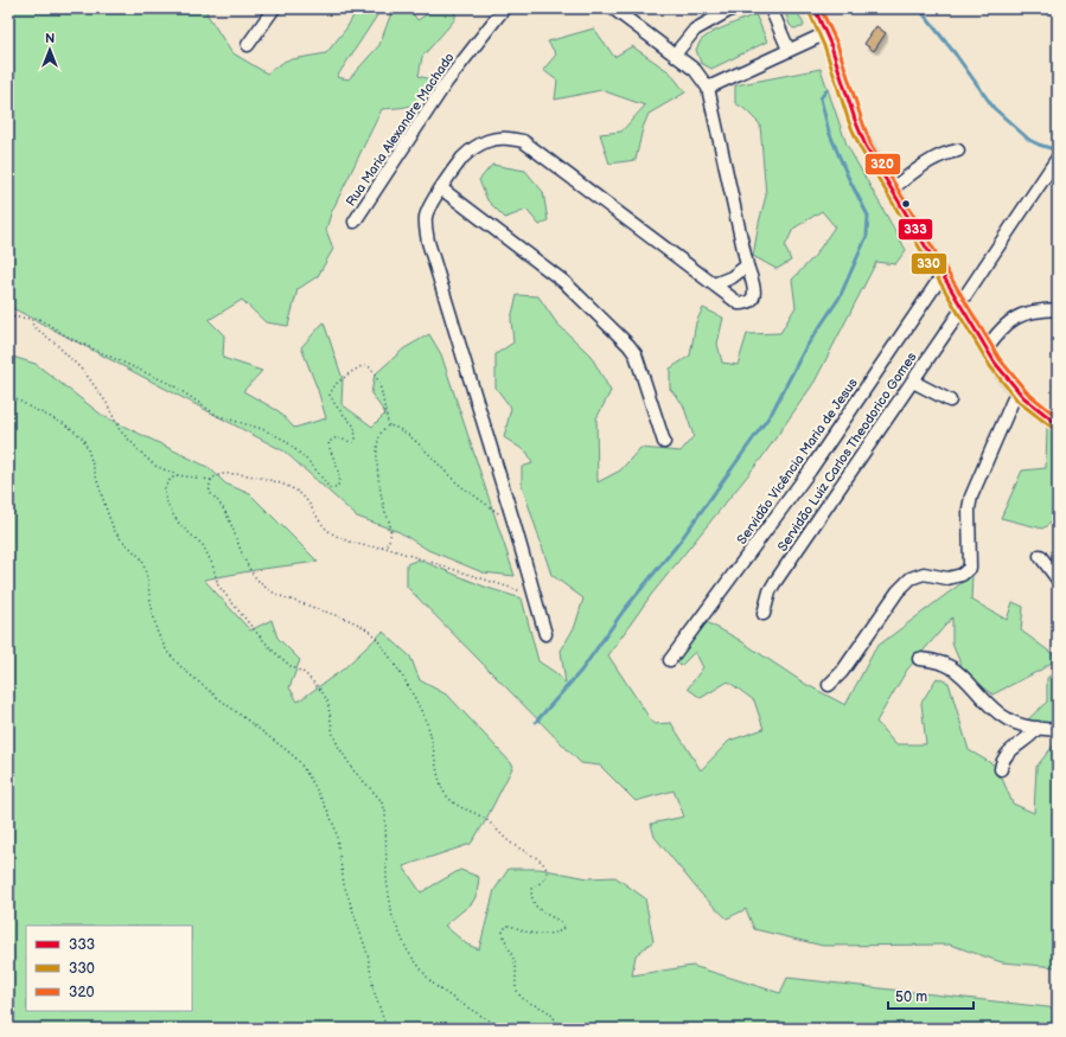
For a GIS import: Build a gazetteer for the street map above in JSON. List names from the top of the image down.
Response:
{
  "streets": {
    "street": ["Rua Maria Alexandre Machado", "Servidão Luiz Carlos Theodorico Gomes", "Servidão Vicência Maria de Jesus"]
  },
  "lines": ["transit line 333", "transit line 320", "transit line 330"],
  "legend": ["333", "330", "320"],
  "scale_bar": "50 m",
  "north": "top"
}
